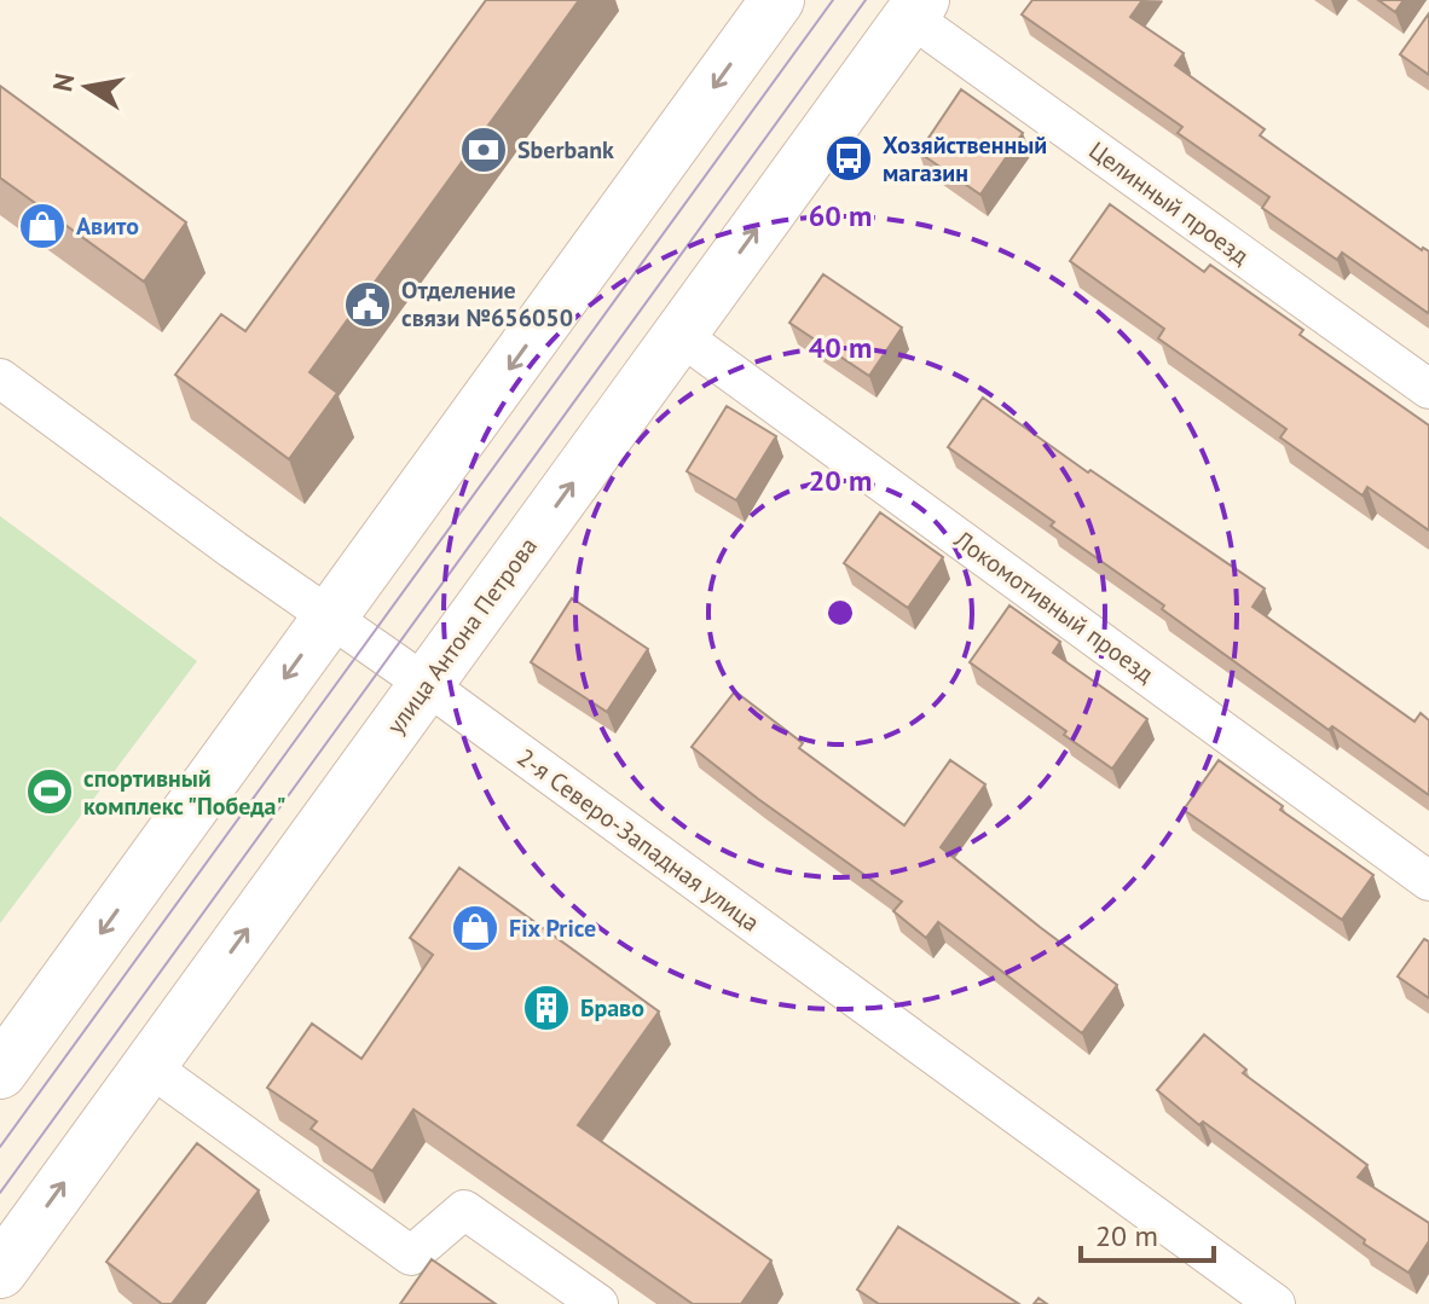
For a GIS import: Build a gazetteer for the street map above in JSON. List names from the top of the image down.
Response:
{
  "streets": {
    "main road": ["улица Антона Петрова"],
    "street": ["Целинный проезд", "Локомотивный проезд", "2-я Северо-Западная улица"]
  },
  "crossings": [
    ["Целинный проезд", "улица Антона Петрова"],
    ["Локомотивный проезд", "улица Антона Петрова"],
    ["улица Антона Петрова", "2-я Северо-Западная улица"]
  ],
  "places": {
    "bank": ["Sberbank"],
    "bus stop": ["Хозяйственный магазин"],
    "shop": ["Авито", "Fix Price"],
    "public building": ["Отделение связи №656050"],
    "sports": ["спортивный комплекс \"Победа\""],
    "building": ["Браво"]
  },
  "scale_bar": "20 m",
  "north": "left",
  "rings": ["60 m", "40 m", "20 m"]
}
